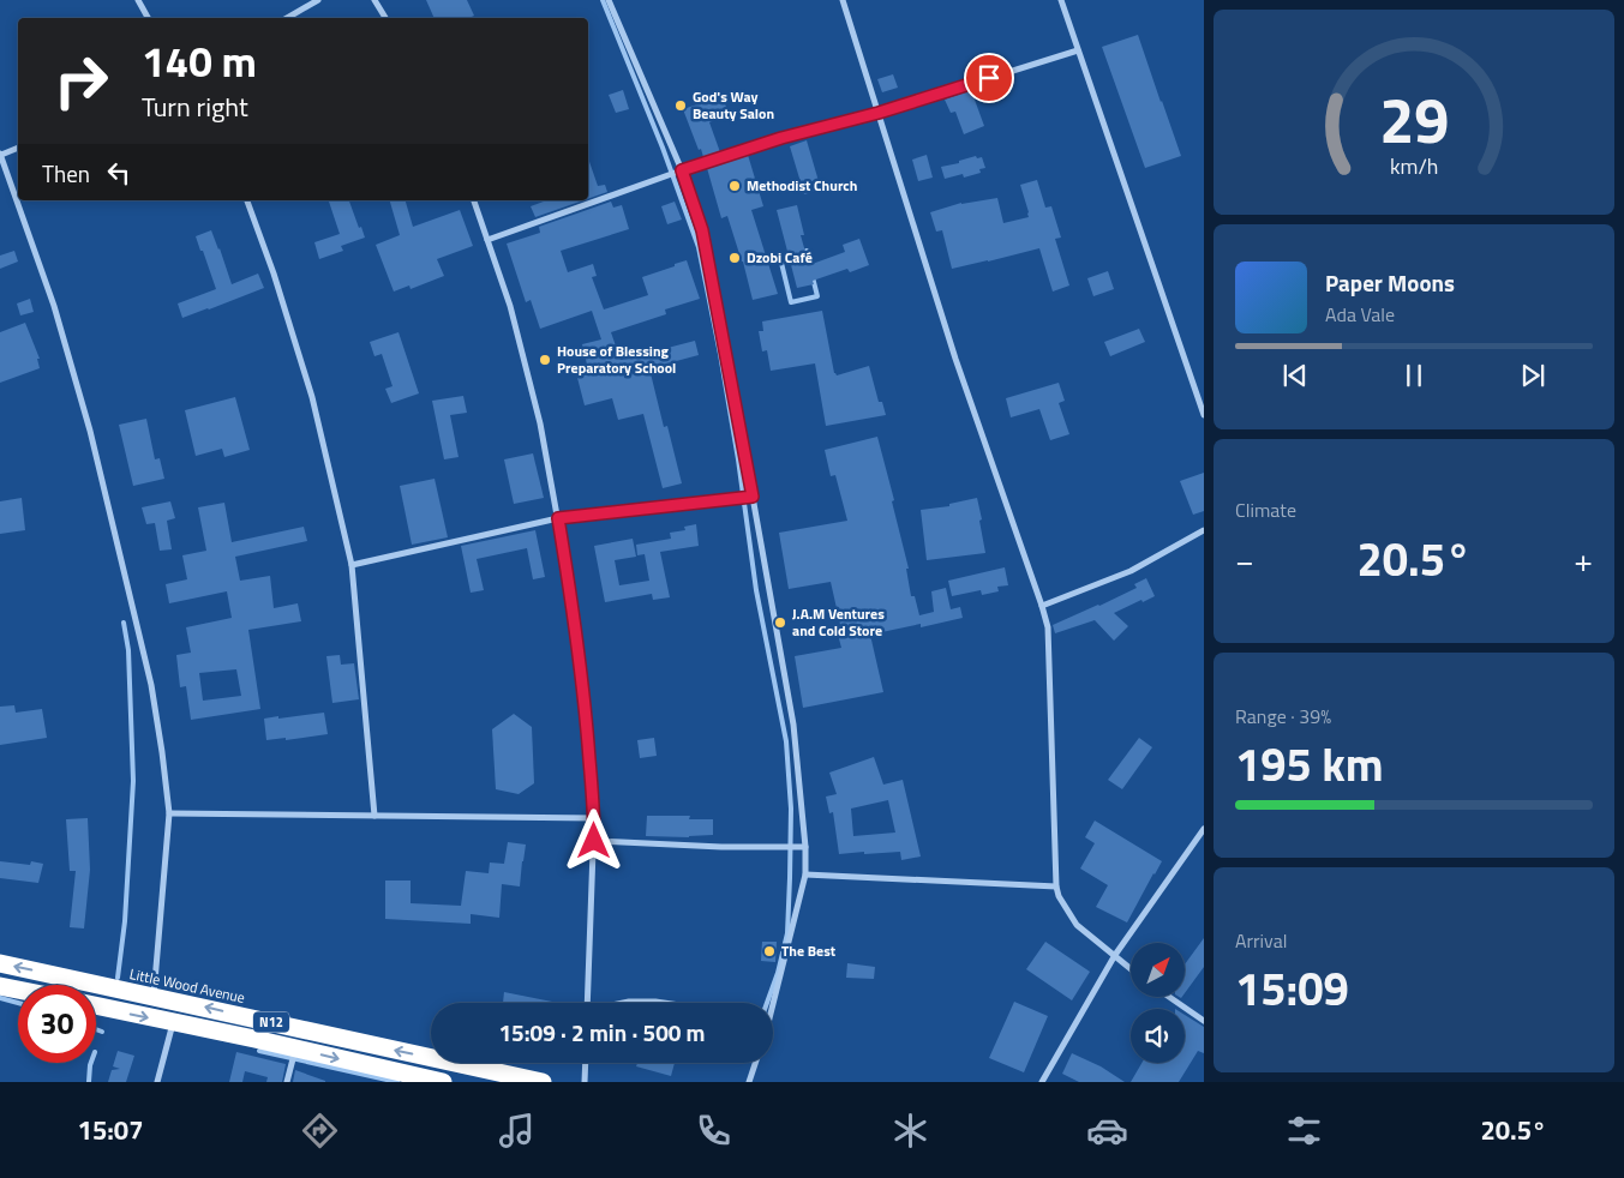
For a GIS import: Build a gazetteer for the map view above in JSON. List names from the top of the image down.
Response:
{
  "streets": {
    "highway": ["Little Wood Avenue", "N12"]
  },
  "places": [
    "God's Way Beauty Salon",
    "Methodist Church",
    "Dzobi Café",
    "House of Blessing Preparatory School",
    "J.A.M Ventures and Cold Store",
    "The Best"
  ],
  "north": "top right",
  "page": {
    "turn": ["140 m", "Turn right"],
    "then": "Then",
    "song": ["Paper Moons", "Ada Vale"],
    "tile": [
      "Climate",
      ["Range · 39%", "195 km"],
      ["Arrival", "15:09"]
    ],
    "heat": ["−", "20.5°", "+"],
    "limit": "30",
    "trip": "15:09 · 2 min · 500 m",
    "tabs": ["15:07", "20.5°"],
    "gauge": ["29", "km/h"]
  }
}
